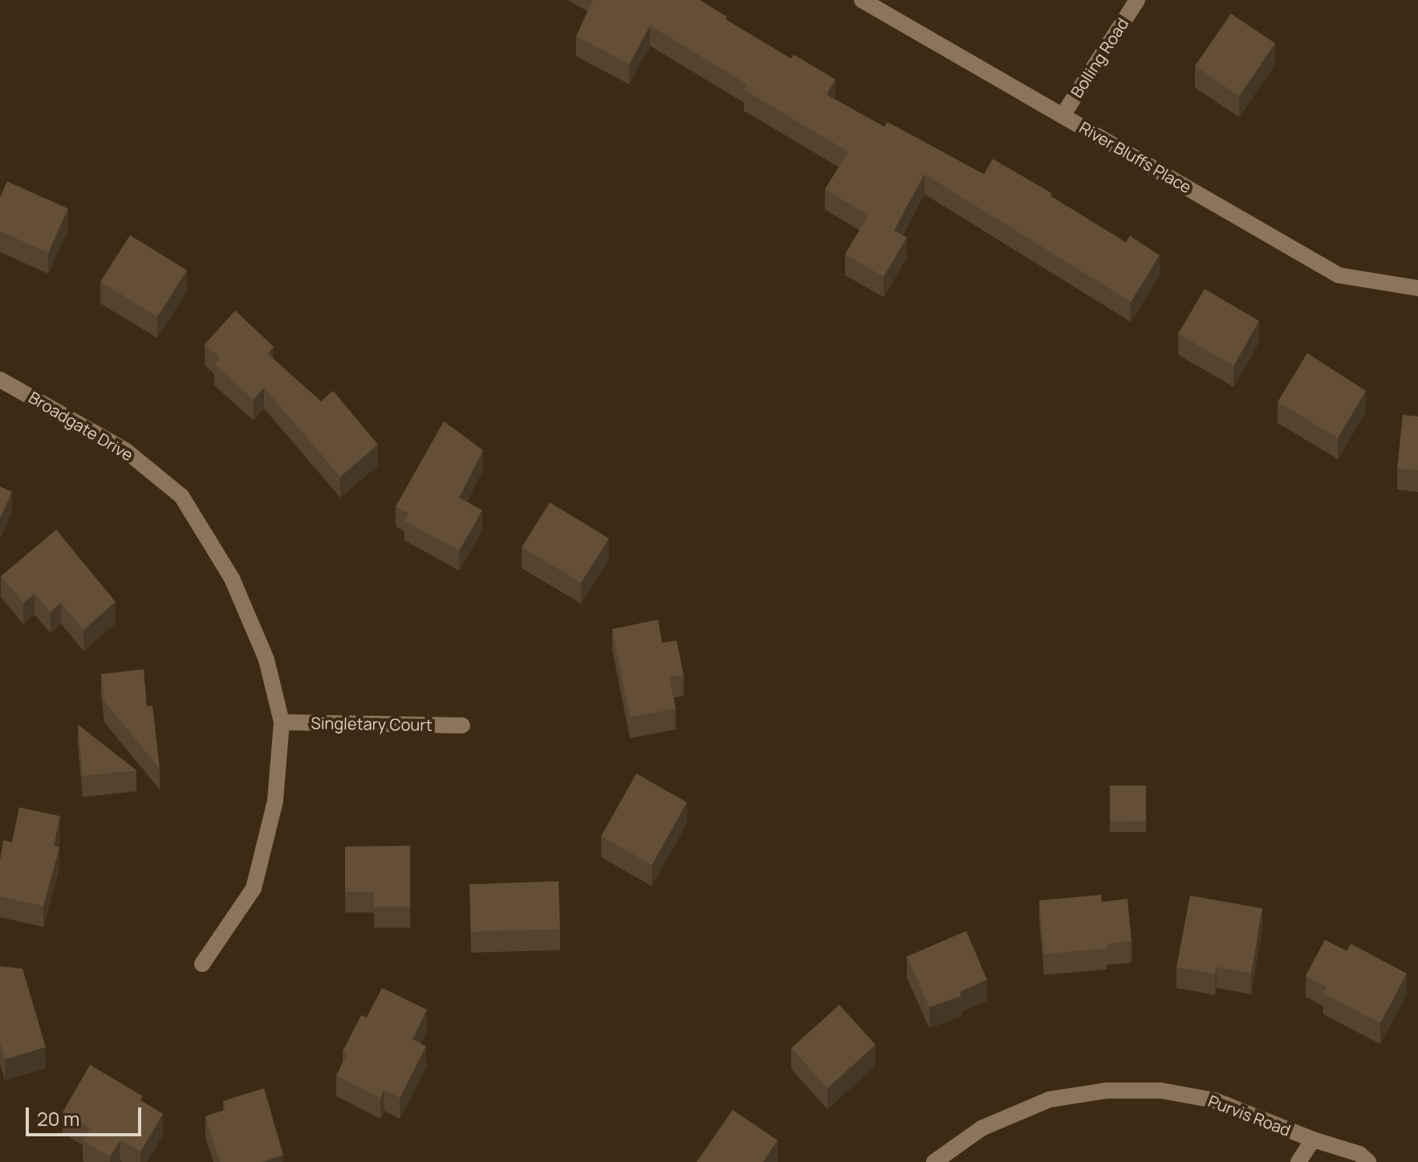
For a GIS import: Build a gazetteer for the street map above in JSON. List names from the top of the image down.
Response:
{
  "streets": {
    "street": [
      "Bolling Road",
      "River Bluffs Place",
      "Broadgate Drive",
      "Singletary Court",
      "Purvis Road"
    ]
  },
  "crossings": [
    ["Bolling Road", "River Bluffs Place"],
    ["Broadgate Drive", "Singletary Court"]
  ],
  "scale_bar": "20 m"
}
